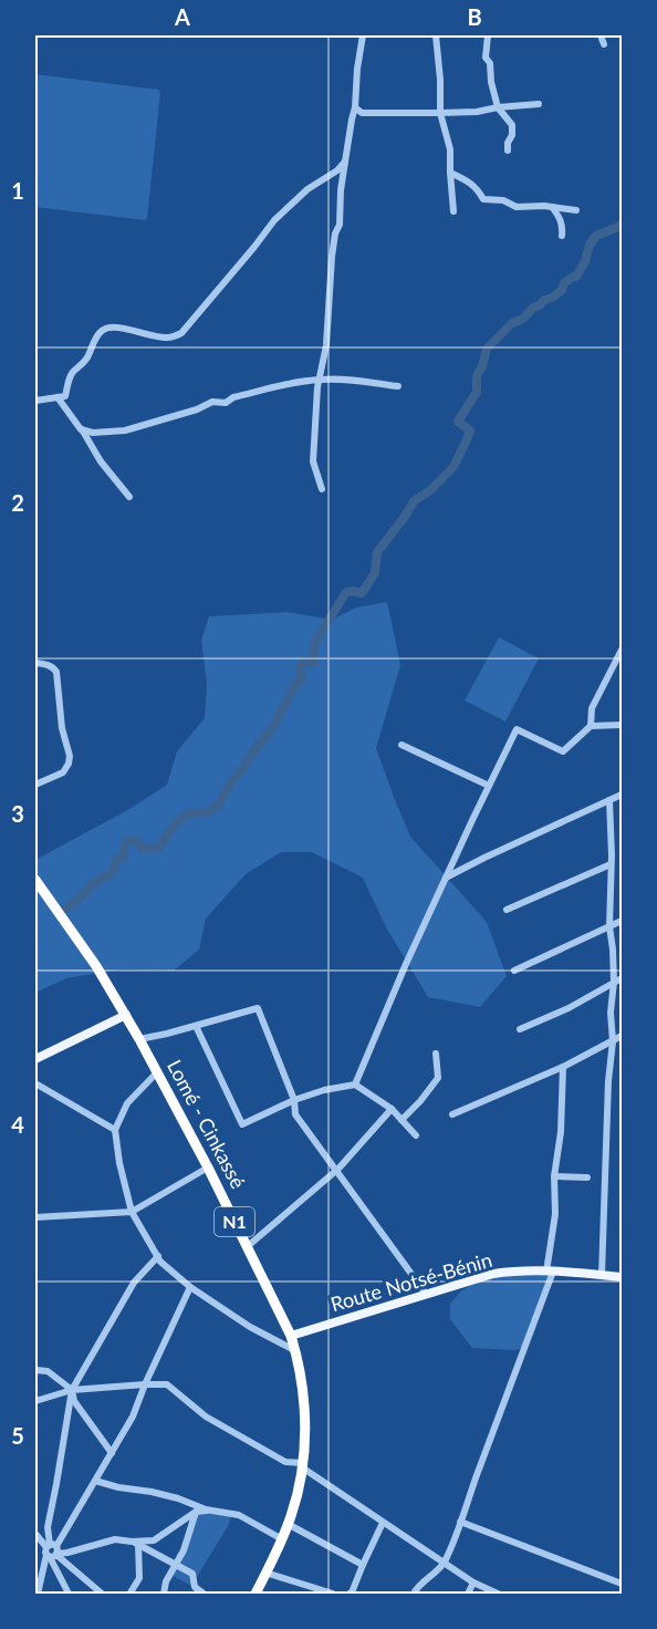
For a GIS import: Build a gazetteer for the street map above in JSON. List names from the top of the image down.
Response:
{
  "streets": {
    "highway": ["Lomé - Cinkassé", "N1"],
    "main road": ["Route Notsé-Bénin"]
  },
  "crossings": [
    ["Lomé - Cinkassé", "Route Notsé-Bénin"]
  ],
  "grid": {
    "columns": ["A", "B"],
    "rows": [
      "1",
      "2",
      "3",
      "4",
      "5"
    ]
  }
}
